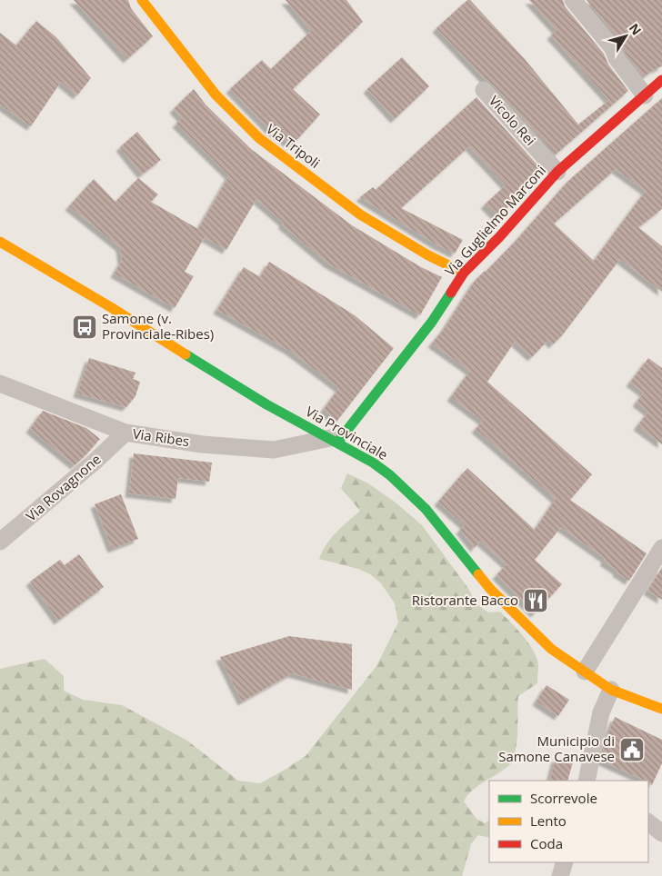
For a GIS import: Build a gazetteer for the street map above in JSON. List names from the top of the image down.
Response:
{
  "streets": {
    "street": [
      "Vicolo Rei",
      "Via Tripoli",
      "Via Guglielmo Marconi",
      "Via Provinciale",
      "Via Ribes",
      "Via Rovagnone"
    ]
  },
  "crossings": [
    ["Vicolo Rei", "Via Guglielmo Marconi"],
    ["Via Tripoli", "Via Guglielmo Marconi"],
    ["Via Guglielmo Marconi", "Via Provinciale"],
    ["Via Guglielmo Marconi", "Via Ribes"],
    ["Via Provinciale", "Via Ribes"],
    ["Via Ribes", "Via Rovagnone"]
  ],
  "places": {
    "bus stop": ["Samone (v. Provinciale-Ribes)"],
    "restaurant": ["Ristorante Bacco"],
    "public building": ["Municipio di Samone Canavese"]
  },
  "legend": ["Scorrevole", "Lento", "Coda"],
  "north": "top right"
}
